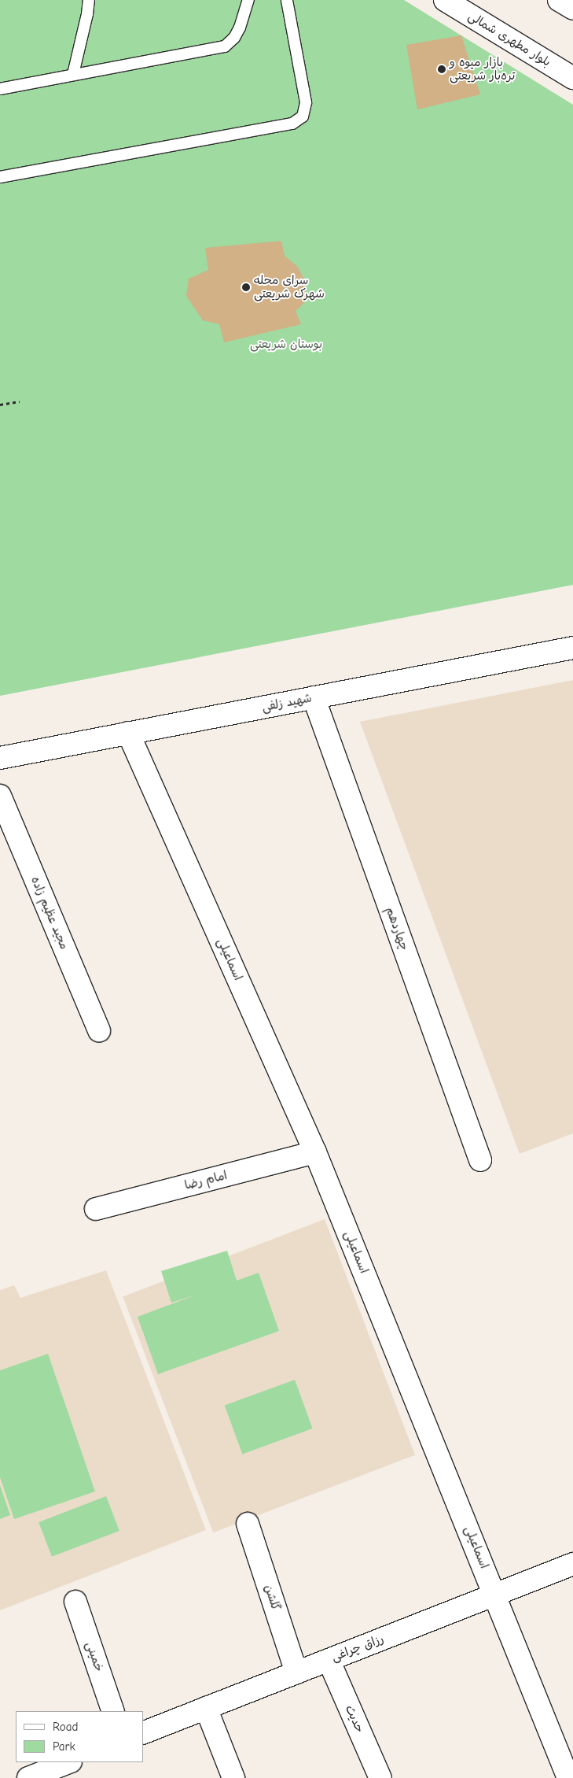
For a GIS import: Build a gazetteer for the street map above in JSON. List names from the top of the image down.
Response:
{
  "streets": {
    "street": [
      "بلوار مطهری شمالی",
      "شهید زلفی",
      "مجید عظیم زاده",
      "چهاردهم",
      "اسماعیلی",
      "امام رضا",
      "گلشن",
      "رزاق چراغی",
      "خمینی",
      "حدیث"
    ]
  },
  "crossings": [
    ["شهید زلفی", "چهاردهم"],
    ["شهید زلفی", "اسماعیلی"],
    ["اسماعیلی", "امام رضا"],
    ["اسماعیلی", "رزاق چراغی"],
    ["گلشن", "رزاق چراغی"],
    ["رزاق چراغی", "حدیث"]
  ],
  "parks": ["بوستان شریعتی"],
  "places": ["بازار میوه و تره‌بار شریعتی", "سرای محله شهرک شریعتی"],
  "legend": ["Road", "Park"]
}
